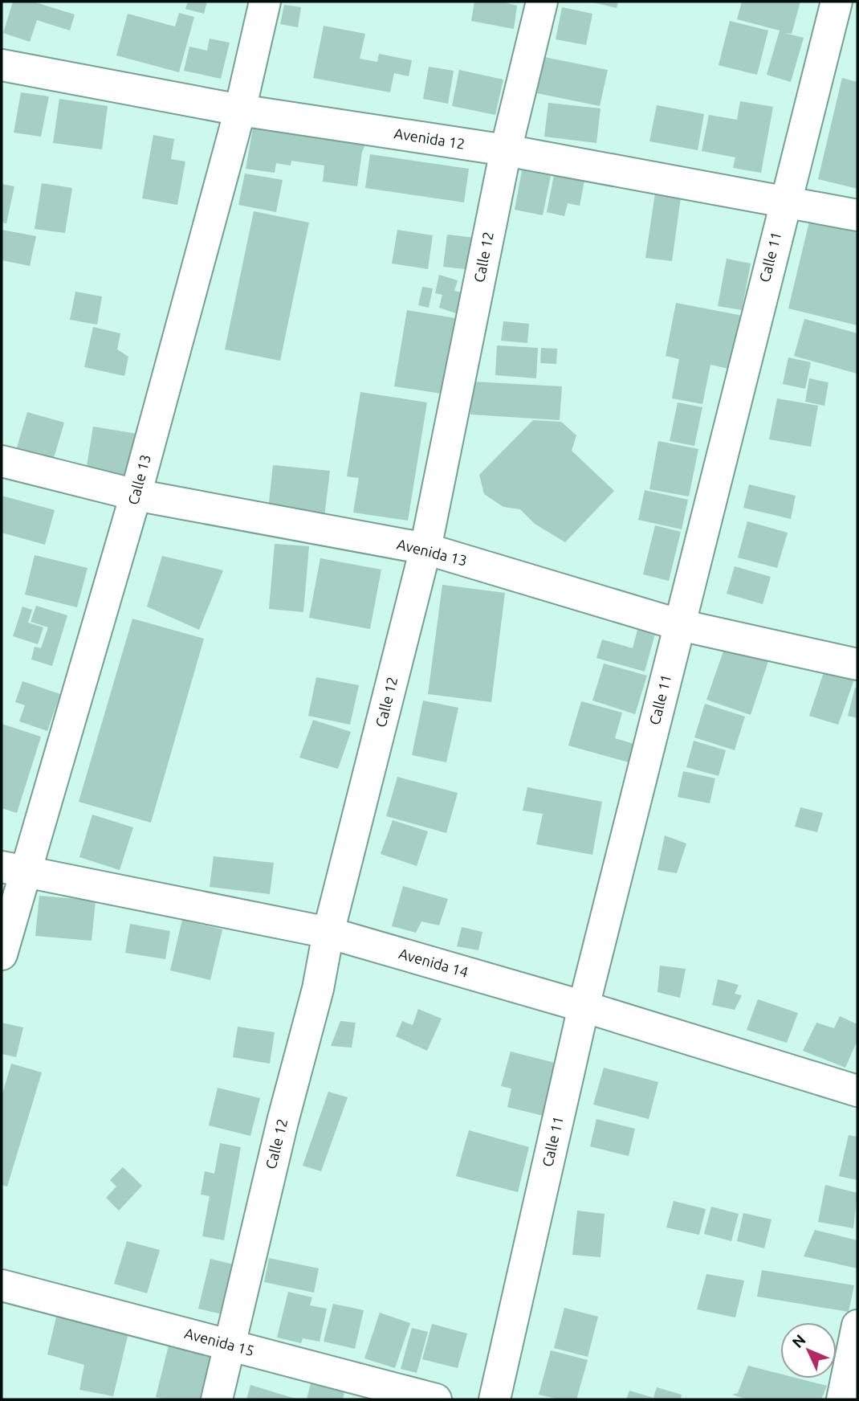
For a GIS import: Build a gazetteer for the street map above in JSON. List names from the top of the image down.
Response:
{
  "streets": {
    "street": [
      "Avenida 12",
      "Calle 12",
      "Calle 11",
      "Calle 13",
      "Avenida 13",
      "Avenida 14",
      "Avenida 15"
    ]
  },
  "crossings": [
    ["Avenida 12", "Calle 12"],
    ["Avenida 12", "Calle 11"],
    ["Avenida 12", "Calle 13"],
    ["Calle 12", "Avenida 13"],
    ["Calle 12", "Avenida 14"],
    ["Calle 12", "Avenida 15"],
    ["Calle 11", "Avenida 13"],
    ["Calle 11", "Avenida 14"],
    ["Calle 13", "Avenida 13"],
    ["Calle 13", "Avenida 14"]
  ],
  "north": "top left"
}
